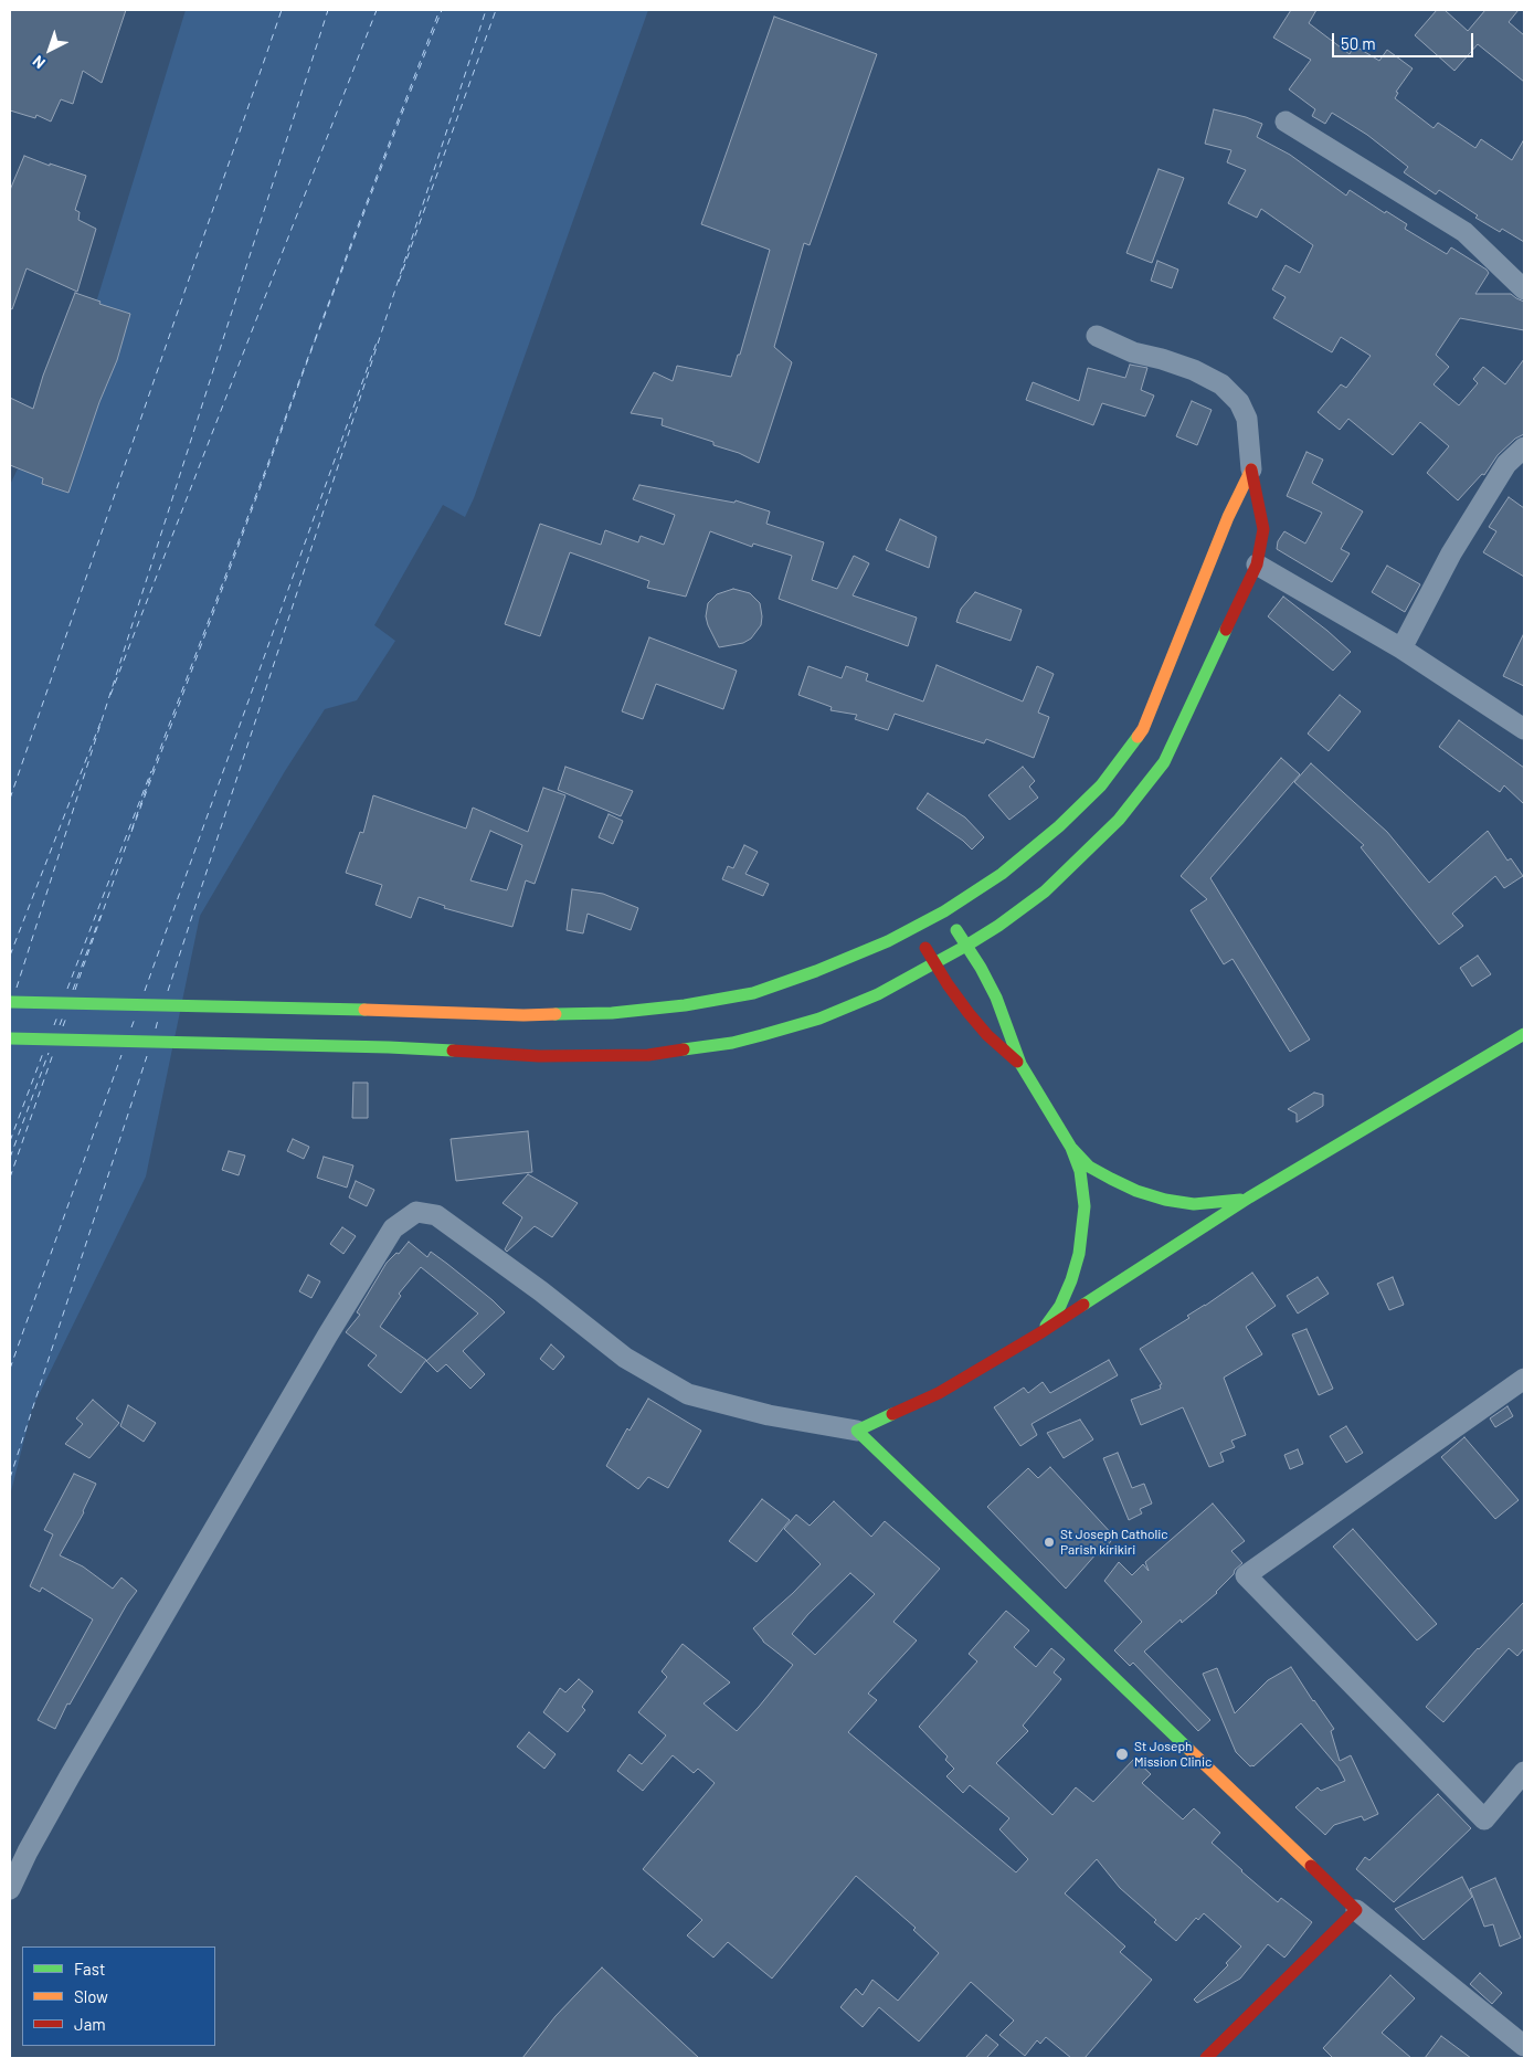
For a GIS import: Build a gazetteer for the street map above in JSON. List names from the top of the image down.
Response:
{
  "places": ["St Joseph Catholic Parish kirikiri", "St Joseph Mission Clinic"],
  "legend": ["Fast", "Slow", "Jam"],
  "scale_bar": "50 m",
  "north": "bottom left"
}
